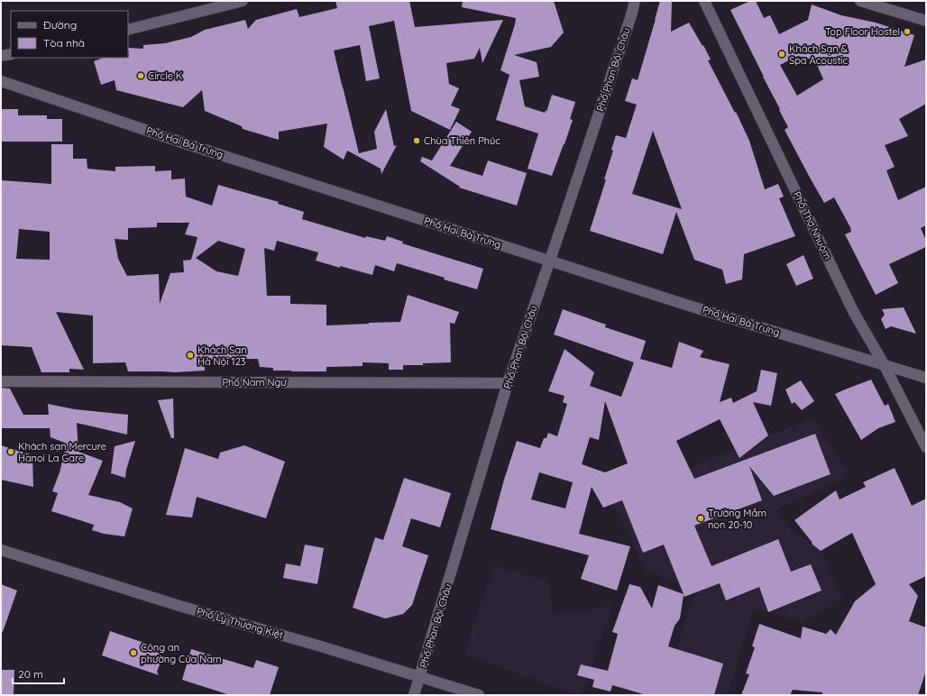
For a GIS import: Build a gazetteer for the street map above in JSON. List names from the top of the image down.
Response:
{
  "streets": {
    "street": [
      "Phố Phan Bội Châu",
      "Phố Hai Bà Trưng",
      "Phố Thợ Nhuộm",
      "Phố Nam Ngư",
      "Phố Lý Thường Kiệt"
    ]
  },
  "crossings": [
    ["Phố Phan Bội Châu", "Phố Hai Bà Trưng"],
    ["Phố Phan Bội Châu", "Phố Nam Ngư"],
    ["Phố Phan Bội Châu", "Phố Lý Thường Kiệt"],
    ["Phố Hai Bà Trưng", "Phố Thợ Nhuộm"]
  ],
  "places": [
    "Top Floor Hostel",
    "Khách Sạn & Spa Acoustic",
    "Circle K",
    "Chùa Thiên Phúc",
    "Khách Sạn Hà Nội 123",
    "Khách sạn Mercure Hanoi La Gare",
    "Trường Mầm non 20-10",
    "Công an phường Cửa Nam"
  ],
  "legend": ["Đường", "Tòa nhà"],
  "scale_bar": "20 m"
}
